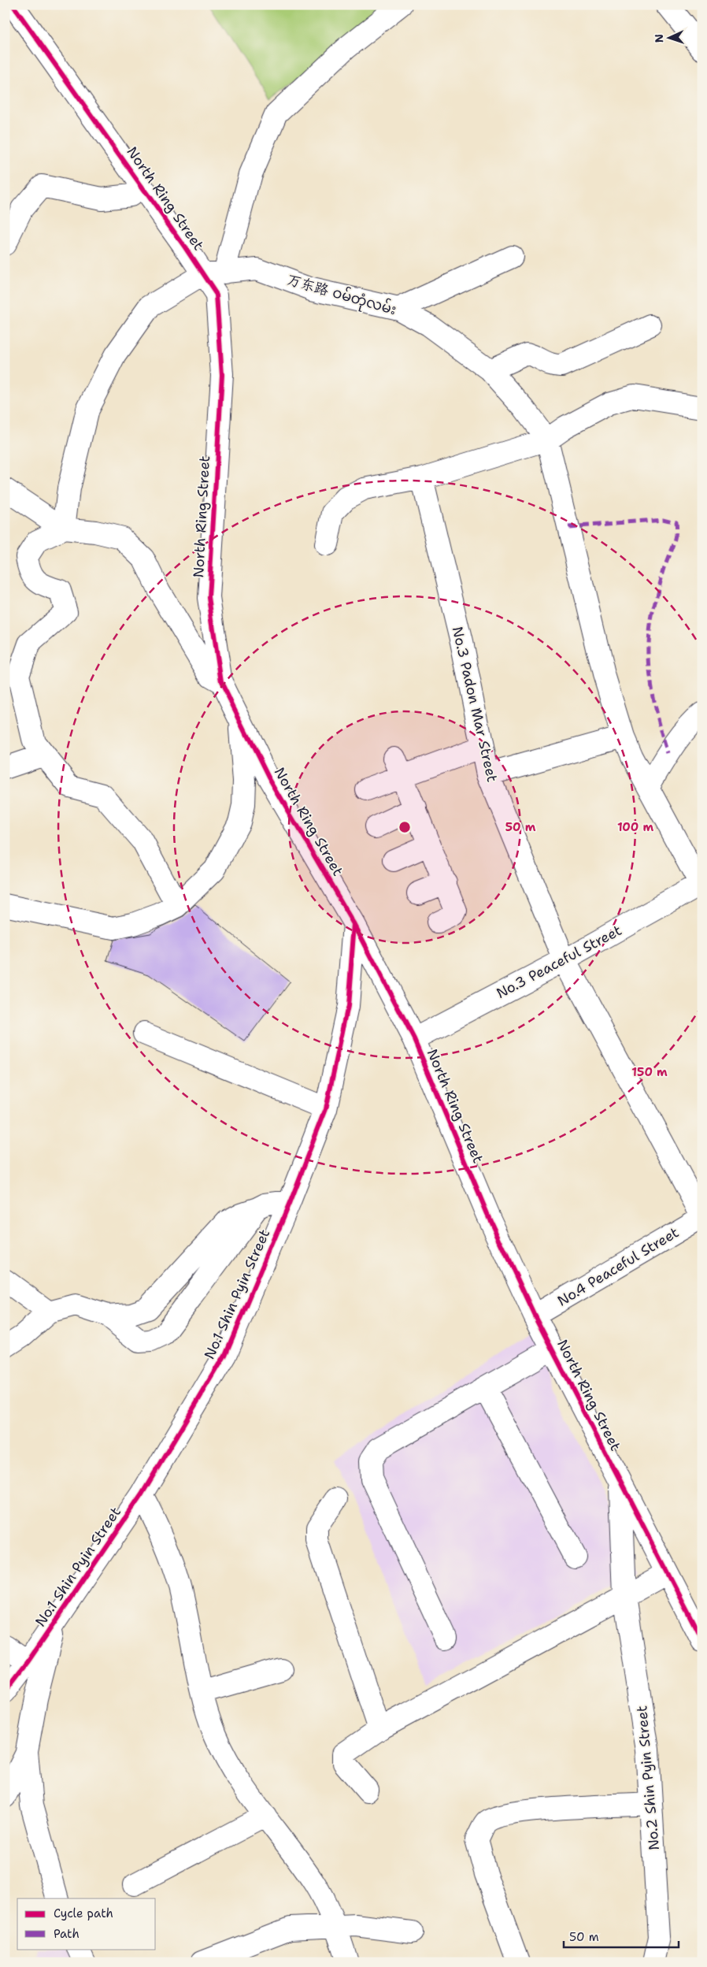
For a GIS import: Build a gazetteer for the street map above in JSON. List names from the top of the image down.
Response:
{
  "streets": {
    "main road": [
      "North Ring Street",
      "万东路 ဝမ်တုံလမ်း",
      "No.3 Padon Mar Street",
      "No.3 Peaceful Street",
      "No.4 Peaceful Street",
      "No.1 Shin Pyin Street",
      "No.2 Shin Pyin Street"
    ]
  },
  "crossings": [
    ["North Ring Street", "万东路 ဝမ်တုံလမ်း"],
    ["North Ring Street", "No.3 Peaceful Street"],
    ["North Ring Street", "No.4 Peaceful Street"],
    ["North Ring Street", "No.1 Shin Pyin Street"],
    ["North Ring Street", "No.2 Shin Pyin Street"],
    ["No.3 Padon Mar Street", "No.3 Peaceful Street"],
    ["No.3 Padon Mar Street", "No.4 Peaceful Street"]
  ],
  "legend": ["Cycle path", "Path"],
  "scale_bar": "50 m",
  "north": "left",
  "rings": ["50 m", "100 m", "150 m"]
}
